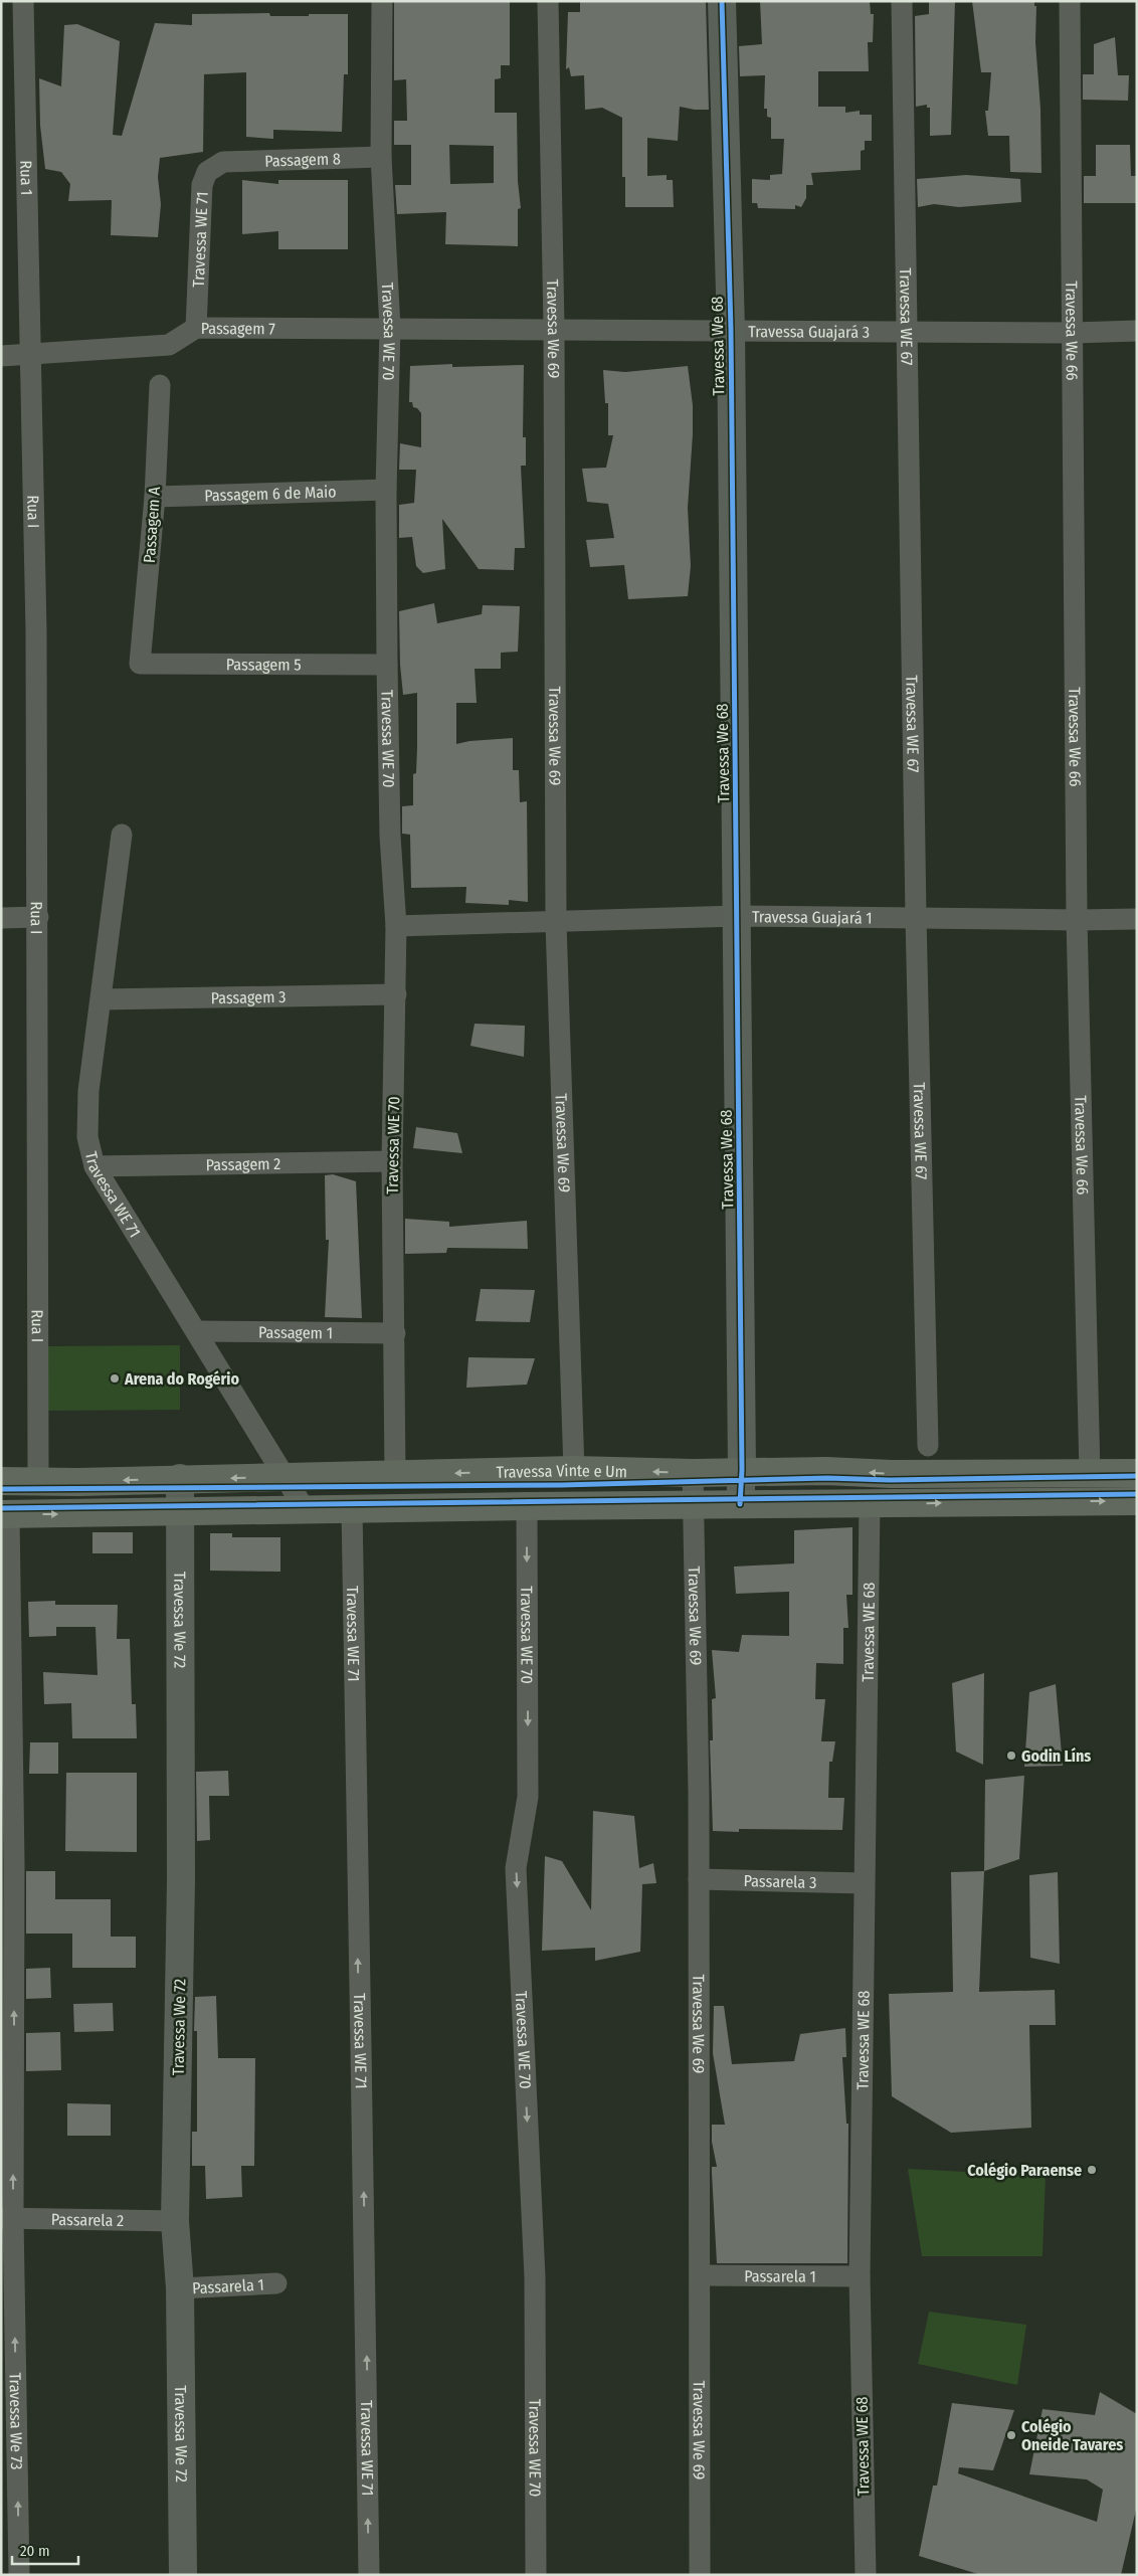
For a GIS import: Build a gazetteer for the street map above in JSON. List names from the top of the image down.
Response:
{
  "streets": {
    "main road": ["Travessa Vinte e Um"],
    "street": [
      "Passagem 8",
      "Rua 1",
      "Travessa WE 71",
      "Travessa WE 67",
      "Passagem 7",
      "Travessa We 69",
      "Travessa Guajará 3",
      "Travessa WE 70",
      "Travessa We 66",
      "Travessa We 68",
      "Passagem 6 de Maio",
      "Rua I",
      "Passagem A",
      "Passagem 5",
      "Travessa Guajará 1",
      "Passagem 3",
      "Passagem 2",
      "Passagem 1",
      "Travessa We 72",
      "Travessa WE 68",
      "Passarela 3",
      "Passarela 2",
      "Passarela 1",
      "Travessa We 73"
    ]
  },
  "crossings": [
    ["Passagem 8", "Travessa WE 71"],
    ["Passagem 8", "Travessa WE 70"],
    ["Rua 1", "Passagem 7"],
    ["Rua 1", "Rua I"],
    ["Travessa WE 71", "Passagem 7"],
    ["Travessa WE 71", "Passagem 3"],
    ["Travessa WE 71", "Passagem 2"],
    ["Travessa WE 71", "Passagem 1"],
    ["Travessa WE 71", "Travessa Vinte e Um"],
    ["Travessa WE 67", "Travessa Guajará 3"],
    ["Travessa WE 67", "Travessa Guajará 1"],
    ["Passagem 7", "Travessa Guajará 3"],
    ["Passagem 7", "Travessa WE 70"],
    ["Passagem 7", "Rua I"],
    ["Travessa We 69", "Travessa Guajará 3"],
    ["Travessa We 69", "Travessa Guajará 1"],
    ["Travessa We 69", "Travessa Vinte e Um"],
    ["Travessa We 69", "Passarela 3"],
    ["Travessa We 69", "Passarela 1"],
    ["Travessa Guajará 3", "Travessa WE 70"],
    ["Travessa Guajará 3", "Travessa We 66"],
    ["Travessa Guajará 3", "Travessa We 68"],
    ["Travessa WE 70", "Passagem 6 de Maio"],
    ["Travessa WE 70", "Passagem 5"],
    ["Travessa WE 70", "Travessa Guajará 1"],
    ["Travessa WE 70", "Passagem 3"],
    ["Travessa WE 70", "Passagem 2"],
    ["Travessa WE 70", "Passagem 1"],
    ["Travessa WE 70", "Travessa Vinte e Um"],
    ["Travessa We 66", "Travessa Guajará 1"],
    ["Travessa We 66", "Travessa Vinte e Um"],
    ["Travessa We 68", "Travessa Guajará 1"],
    ["Travessa We 68", "Travessa Vinte e Um"],
    ["Passagem 6 de Maio", "Passagem A"],
    ["Rua I", "Travessa Vinte e Um"],
    ["Passagem A", "Passagem 5"],
    ["Travessa Vinte e Um", "Travessa We 72"],
    ["Travessa Vinte e Um", "Travessa WE 68"],
    ["Travessa Vinte e Um", "Travessa We 73"],
    ["Travessa We 72", "Passarela 2"],
    ["Travessa We 72", "Passarela 1"],
    ["Travessa WE 68", "Passarela 3"],
    ["Travessa WE 68", "Passarela 1"],
    ["Passarela 2", "Travessa We 73"]
  ],
  "one_way": ["Travessa WE 71", "Travessa WE 70", "Travessa We 73"],
  "places": [
    "Arena do Rogério",
    "Godin Líns",
    "Colégio Paraense",
    "Colégio Oneide Tavares"
  ],
  "scale_bar": "20 m"
}
